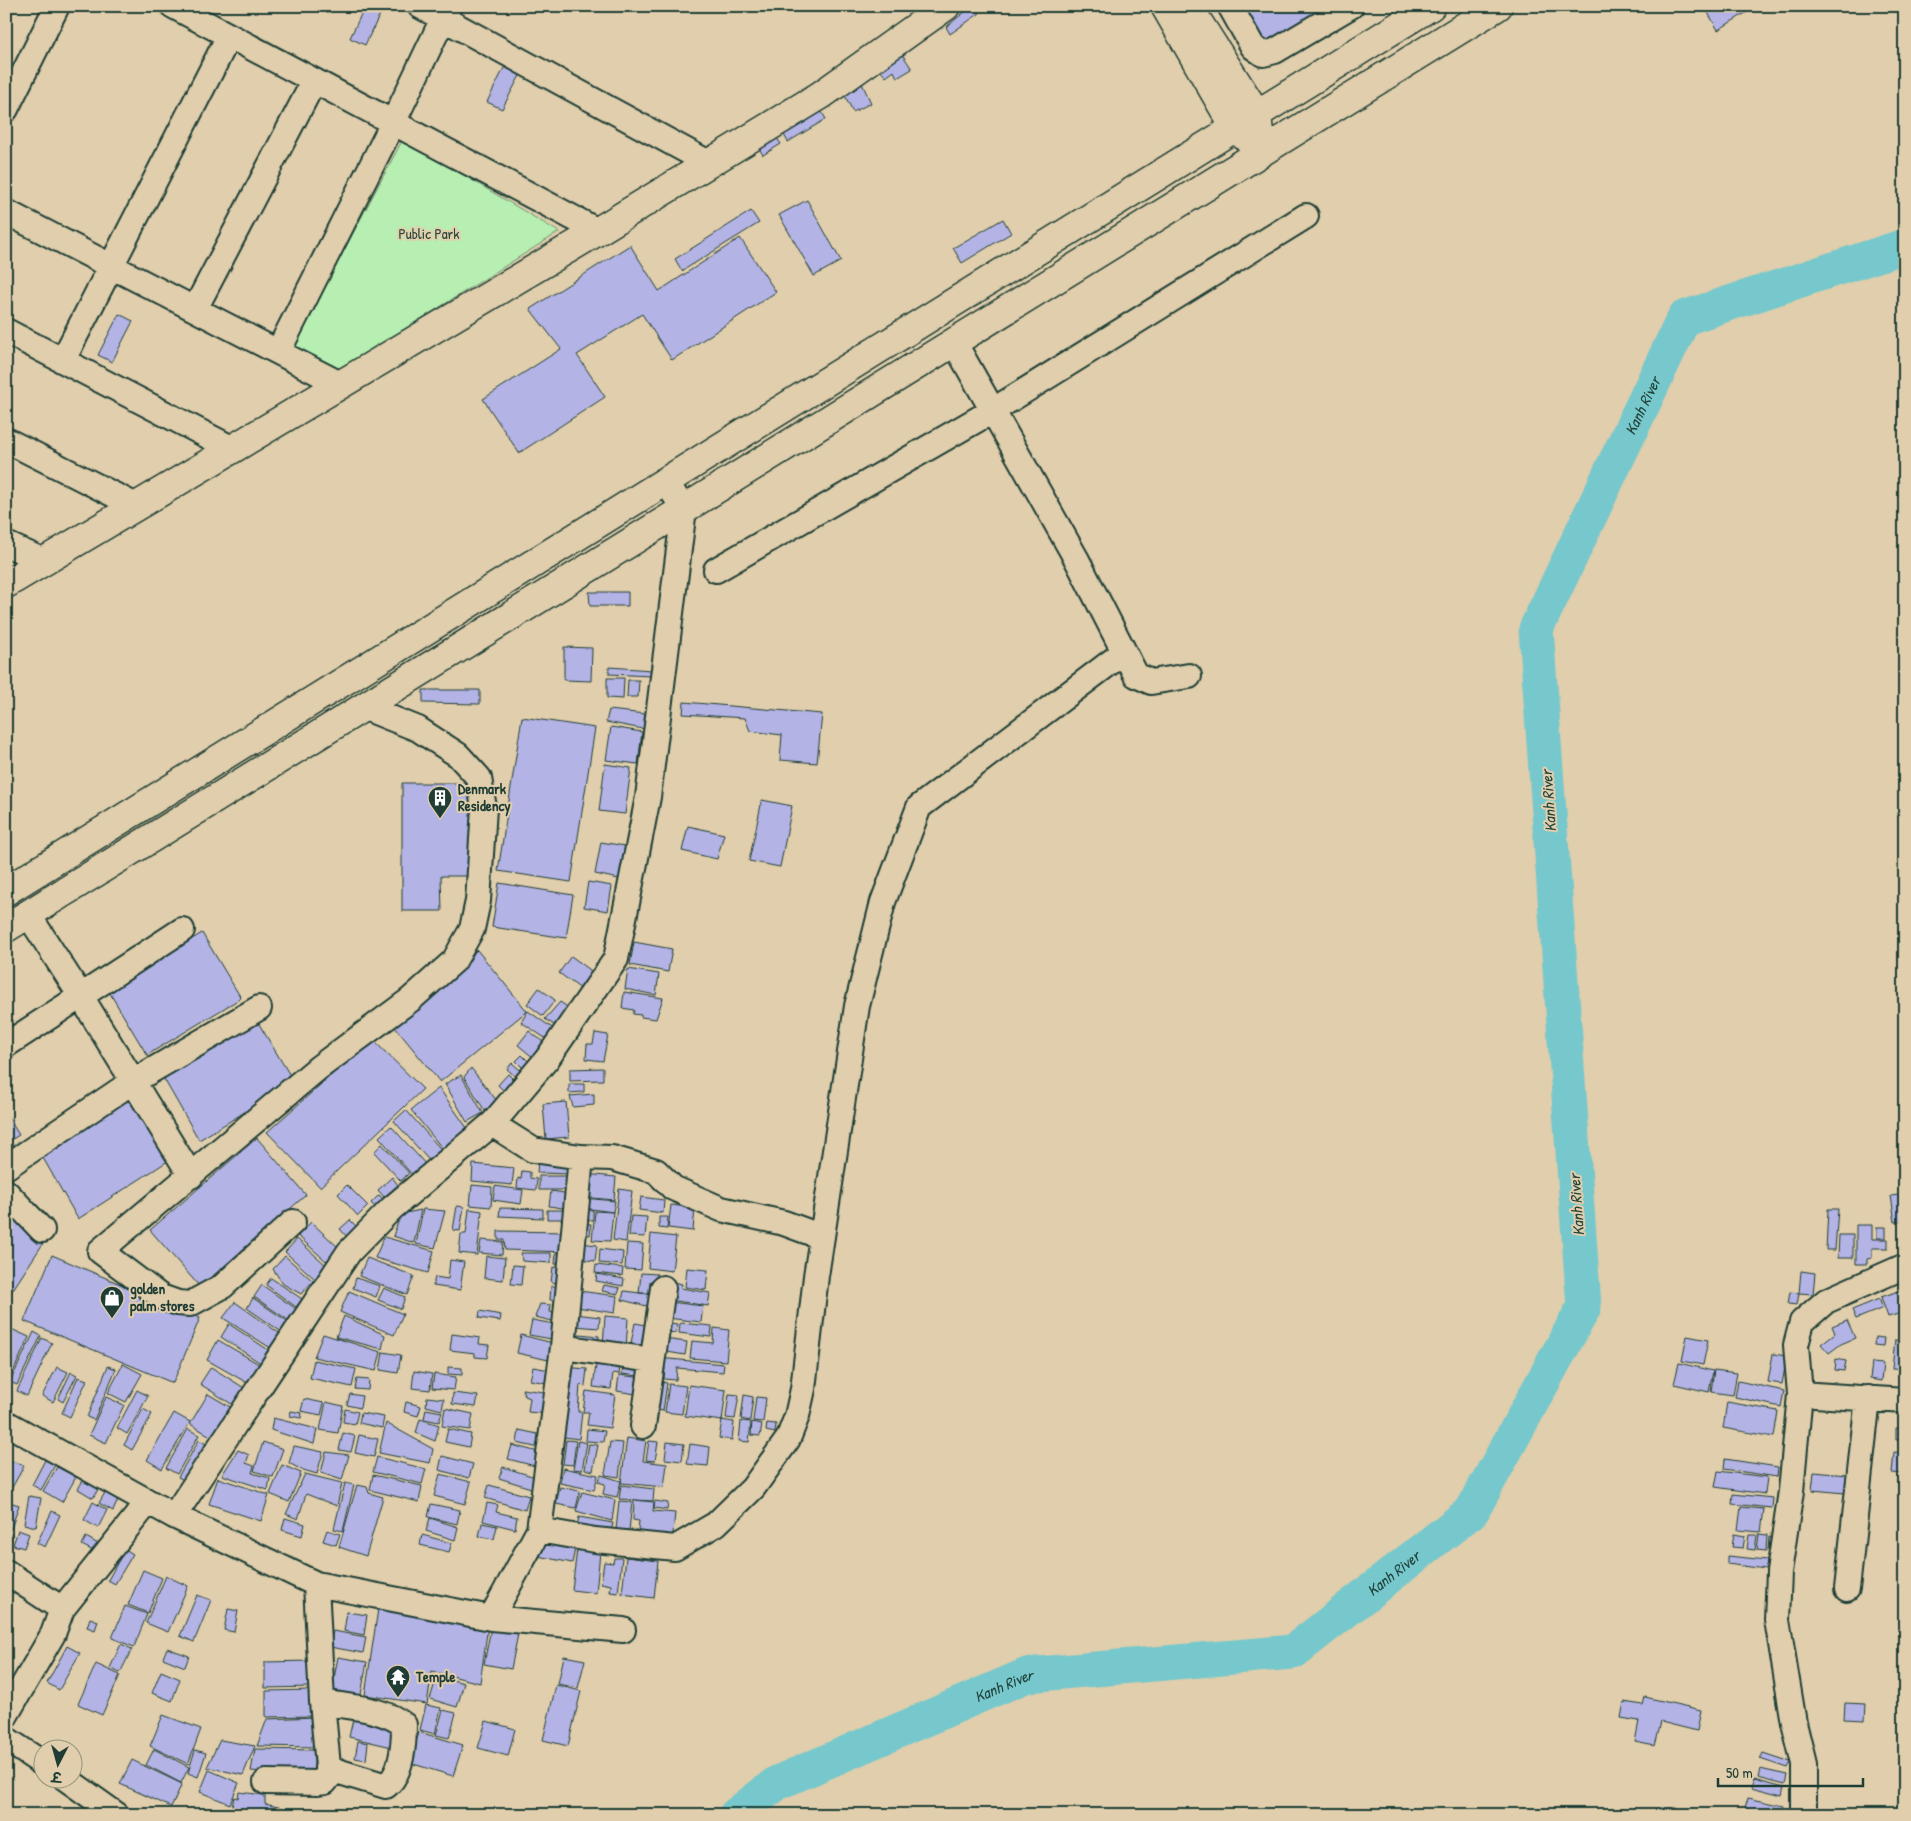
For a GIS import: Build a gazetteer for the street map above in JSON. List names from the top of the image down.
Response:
{
  "water": ["Kanh River"],
  "parks": ["Public Park"],
  "places": {
    "building": ["Denmark Residency"],
    "shop": ["golden palm stores"],
    "temple": ["Temple"]
  },
  "scale_bar": "50 m",
  "north": "bottom"
}
